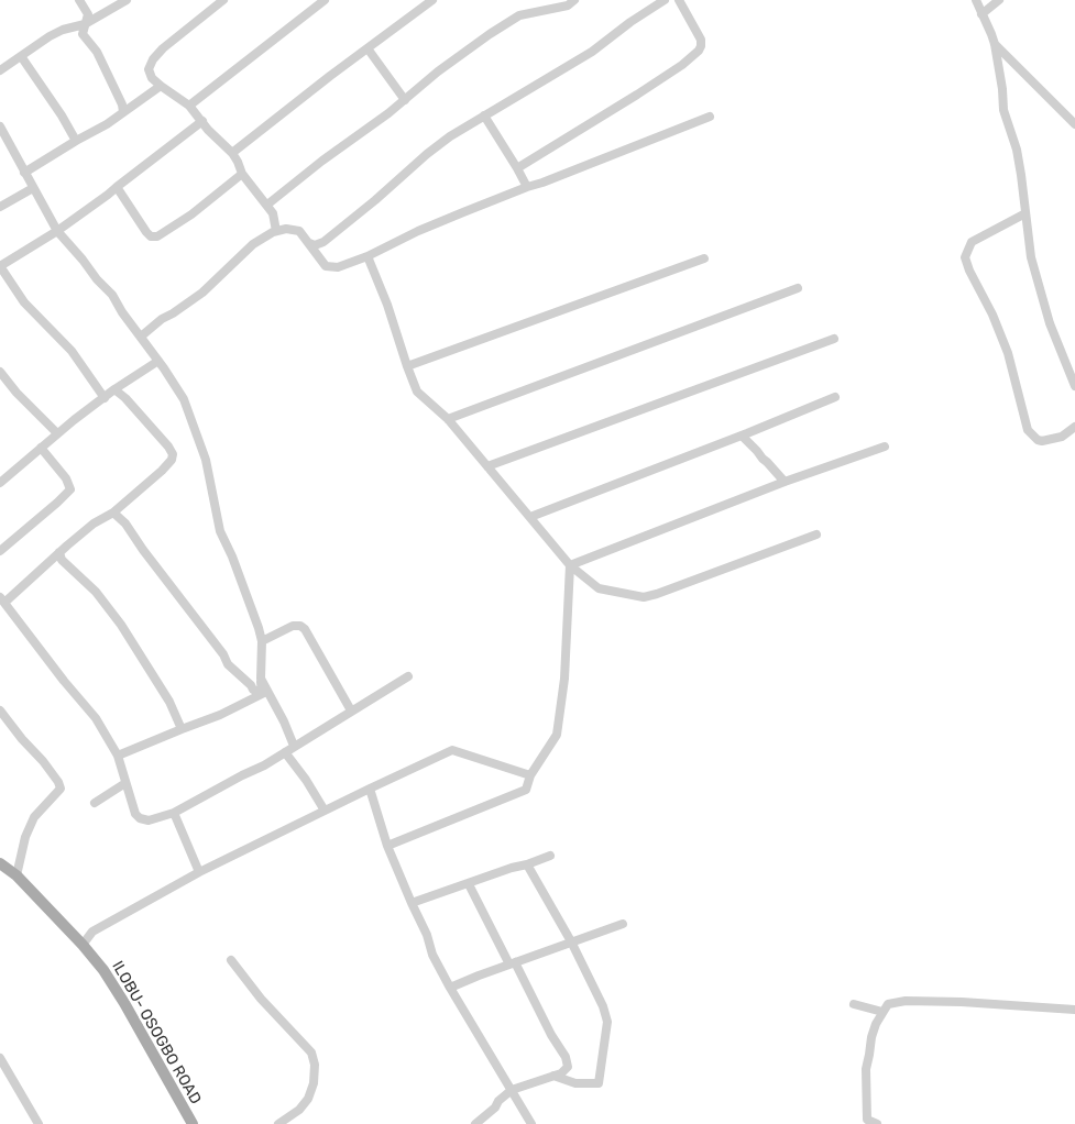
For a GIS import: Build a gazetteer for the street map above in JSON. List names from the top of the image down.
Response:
{
  "streets": {
    "main road": ["ILOBU- OSOGBO ROAD"]
  }
}
